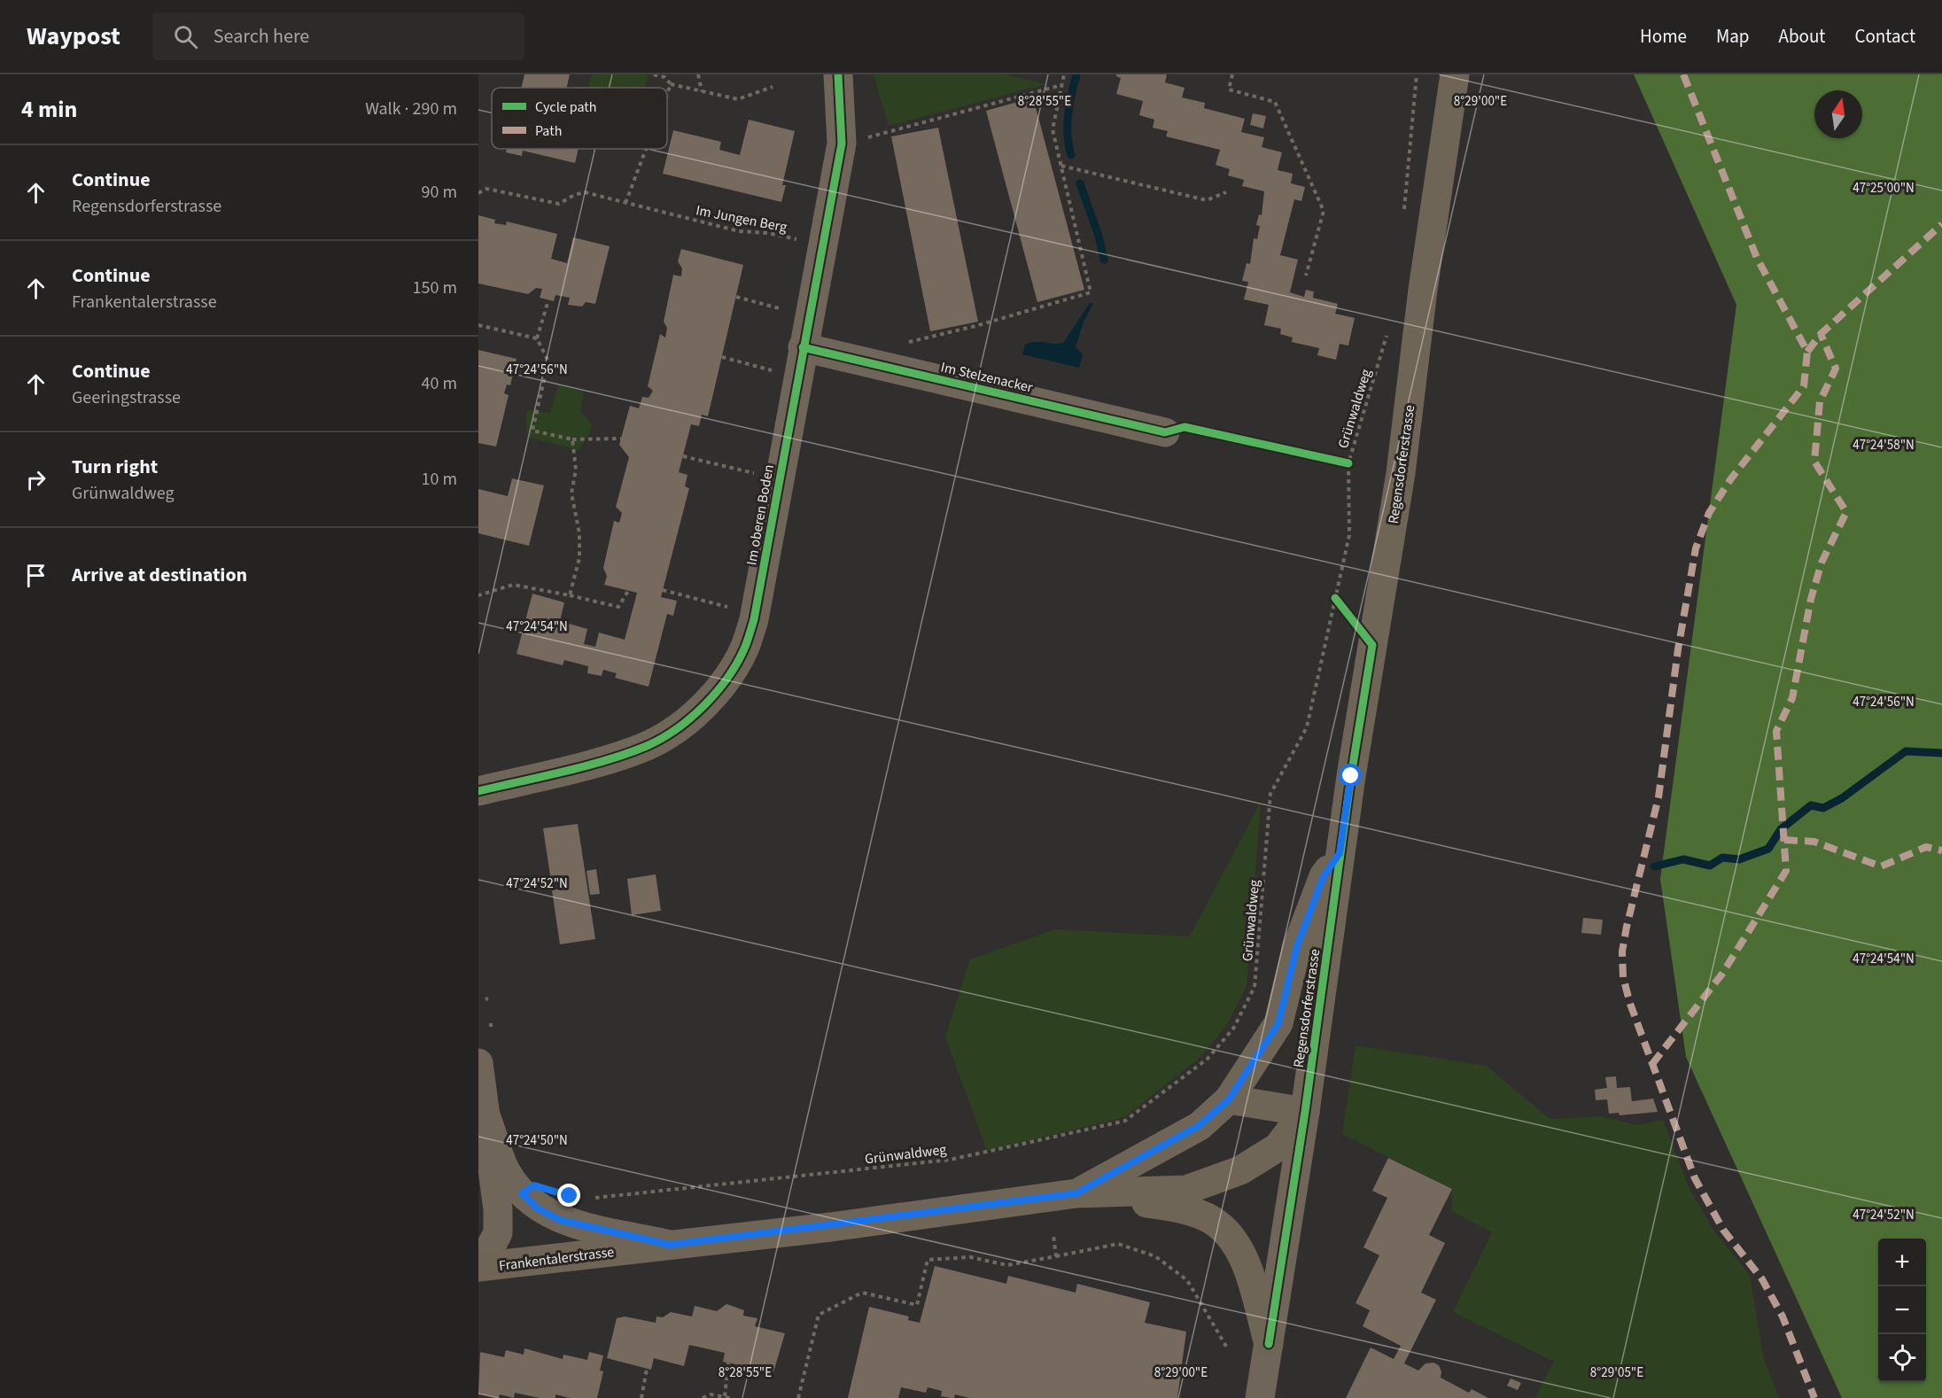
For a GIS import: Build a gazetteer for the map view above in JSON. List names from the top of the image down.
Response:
{
  "streets": {
    "main road": ["Regensdorferstrasse", "Frankentalerstrasse"],
    "street": ["Im Stelzenacker", "Im oberen Boden"],
    "path": ["Im Jungen Berg", "Grünwaldweg"]
  },
  "crossings": [
    ["Im Jungen Berg", "Im oberen Boden"],
    ["Im Stelzenacker", "Im oberen Boden"],
    ["Regensdorferstrasse", "Frankentalerstrasse"]
  ],
  "legend": ["Cycle path", "Path"],
  "north": "top",
  "page": {
    "header": "Waypost",
    "search": "Search here",
    "nav": [
      "Home",
      "Map",
      "About",
      "Contact"
    ],
    "heading": ["4 min", "Walk · 290 m"],
    "list": [
      ["Continue", "Regensdorferstrasse", "90 m"],
      ["Continue", "Frankentalerstrasse", "150 m"],
      ["Continue", "Geeringstrasse", "40 m"],
      ["Turn right", "Grünwaldweg", "10 m"],
      "Arrive at destination"
    ],
    "map_buttons": ["+", "−"]
  },
  "coordinates": [
    "8°28'55\"E",
    "8°29'00\"E",
    "47°25'00\"N",
    "47°24'56\"N",
    "47°24'58\"N",
    "47°24'54\"N",
    "47°24'52\"N",
    "47°24'50\"N",
    "8°29'05\"E"
  ]
}
